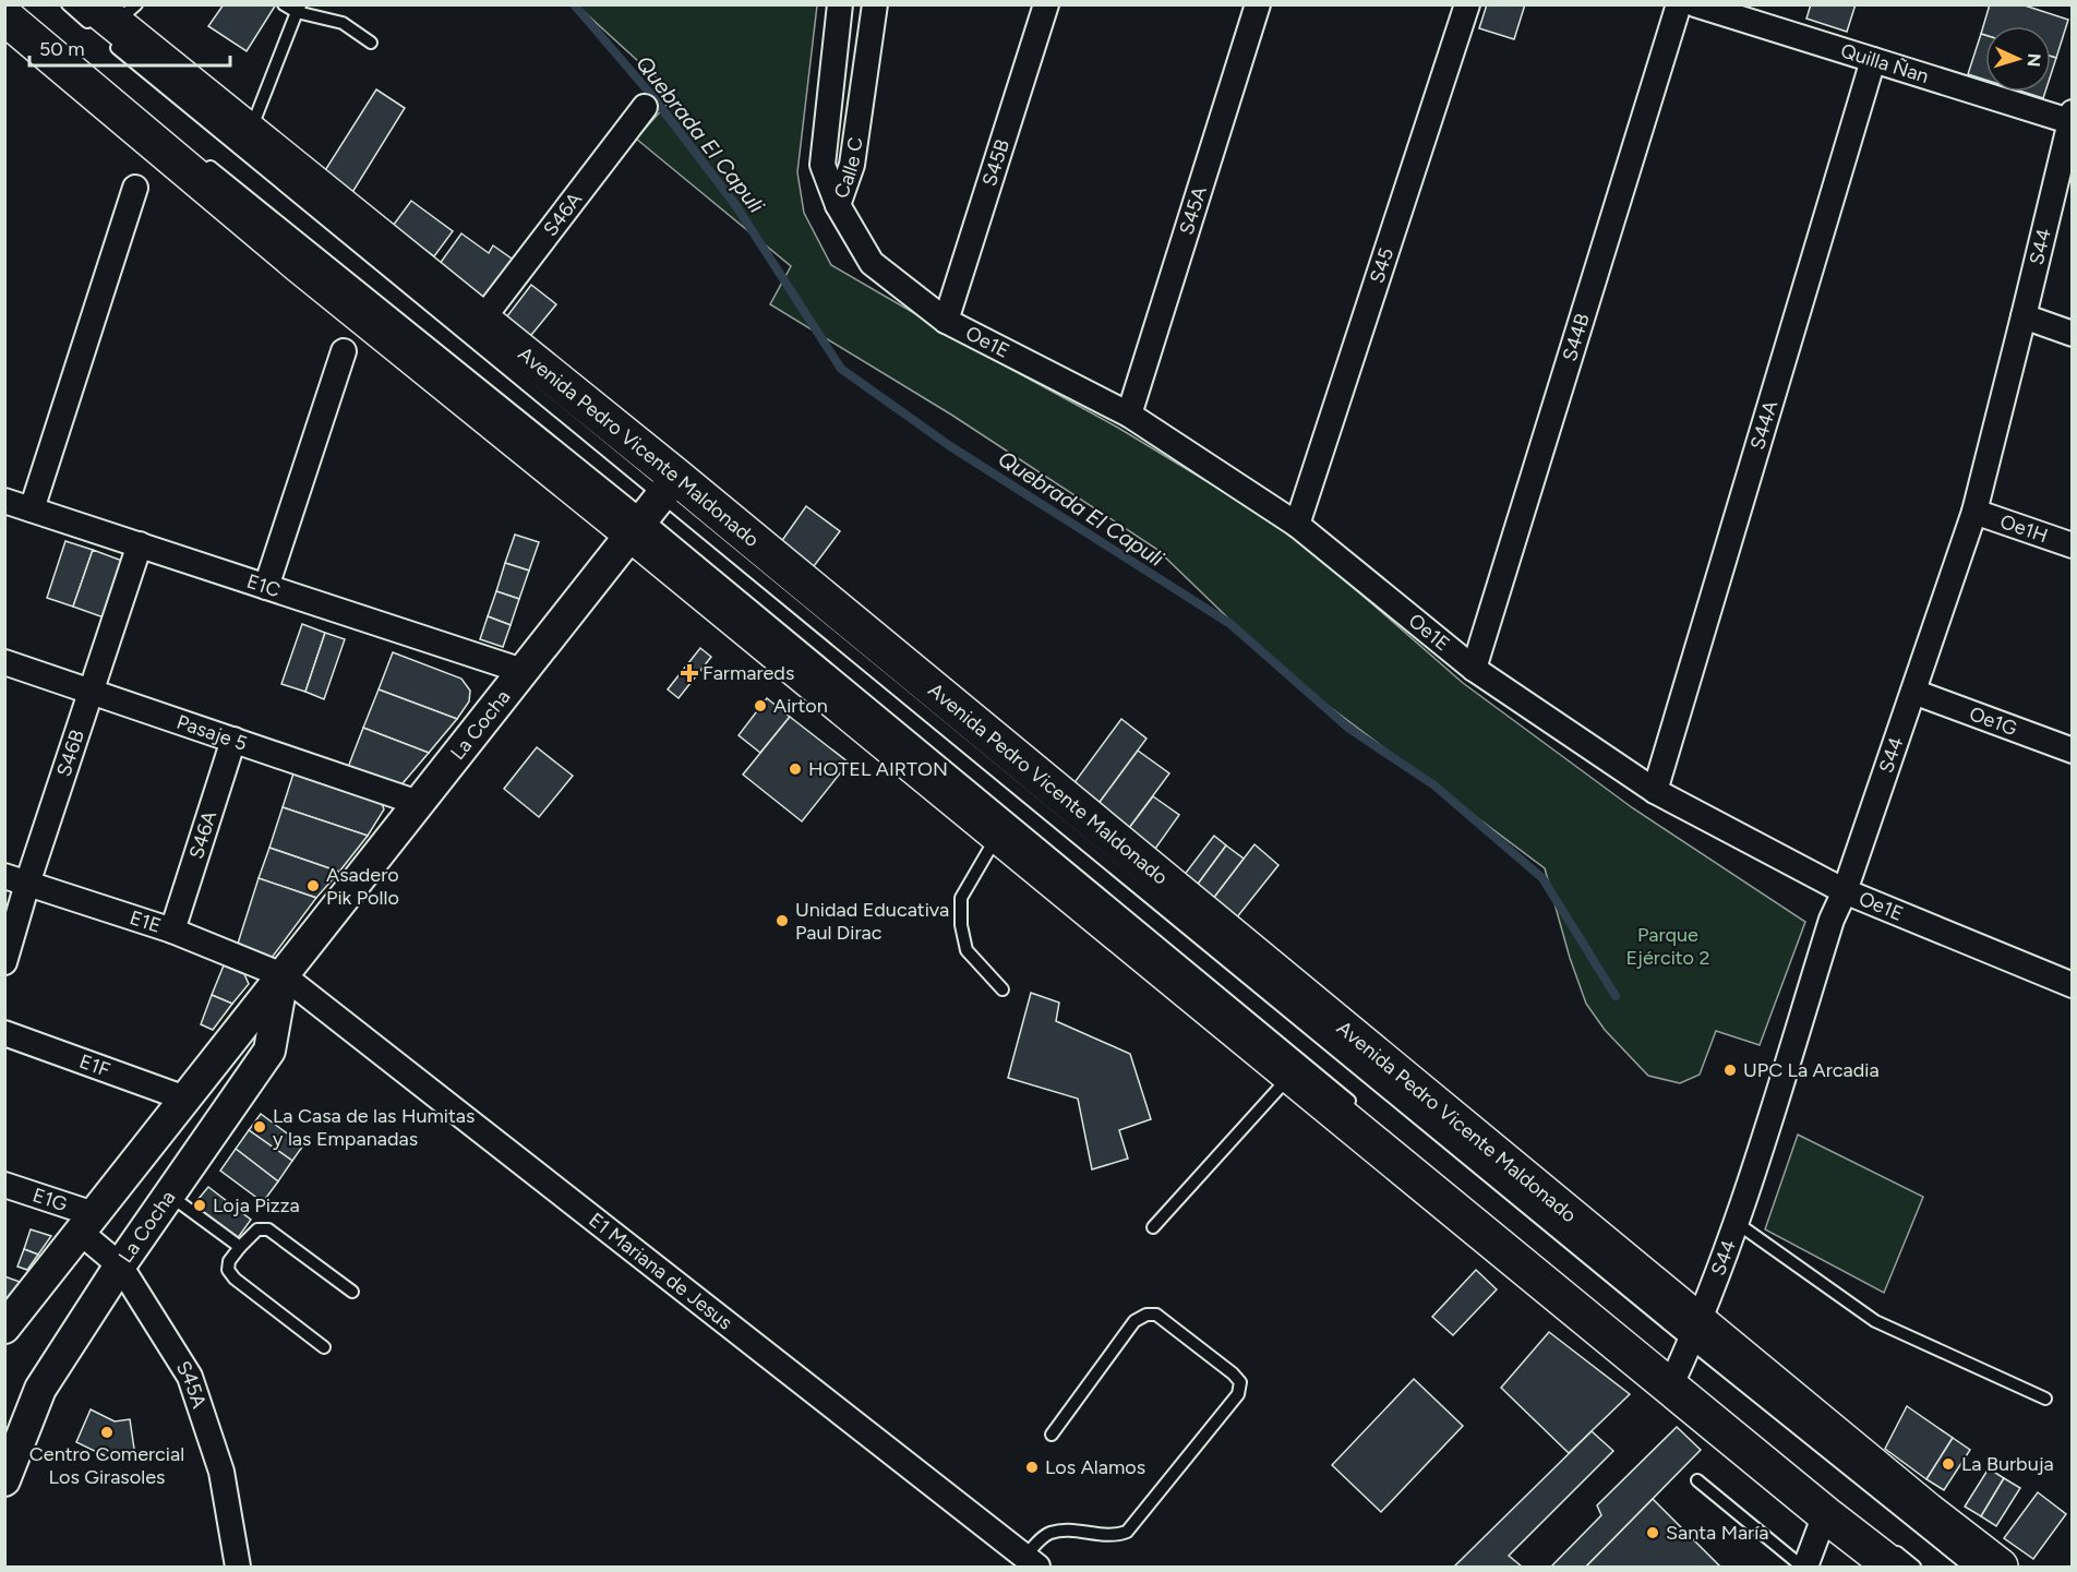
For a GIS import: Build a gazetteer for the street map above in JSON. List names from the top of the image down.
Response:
{
  "streets": {
    "main road": ["Avenida Pedro Vicente Maldonado"],
    "street": [
      "Quilla Ñan",
      "S45B",
      "Calle C",
      "S45A",
      "S46A",
      "S44",
      "S45",
      "S44B",
      "Oe1E",
      "S44A",
      "Oe1H",
      "E1C",
      "Oe1G",
      "La Cocha",
      "Pasaje 5",
      "S46B",
      "E1E",
      "E1F",
      "E1G",
      "E1 Mariana de Jesus"
    ]
  },
  "crossings": [
    ["Quilla Ñan", "S44"],
    ["Quilla Ñan", "S44A"],
    ["S45B", "Oe1E"],
    ["Calle C", "Oe1E"],
    ["S45A", "Oe1E"],
    ["S45A", "La Cocha"],
    ["S45A", "E1G"],
    ["S46A", "Avenida Pedro Vicente Maldonado"],
    ["S46A", "Pasaje 5"],
    ["S46A", "E1E"],
    ["S44", "Oe1E"],
    ["S44", "Avenida Pedro Vicente Maldonado"],
    ["S44", "Oe1H"],
    ["S44", "Oe1G"],
    ["S45", "Oe1E"],
    ["S44B", "Oe1E"],
    ["Oe1E", "S44A"],
    ["Avenida Pedro Vicente Maldonado", "La Cocha"],
    ["E1C", "La Cocha"],
    ["E1C", "S46B"],
    ["La Cocha", "Pasaje 5"],
    ["La Cocha", "E1E"],
    ["La Cocha", "E1F"],
    ["La Cocha", "E1G"],
    ["La Cocha", "E1 Mariana de Jesus"],
    ["Pasaje 5", "S46B"],
    ["S46B", "E1E"],
    ["E1E", "E1 Mariana de Jesus"]
  ],
  "water": ["Quebrada El Capuli"],
  "parks": ["Parque Ejército 2"],
  "places": {
    "health": ["Farmareds"],
    "other": [
      "Airton",
      "HOTEL AIRTON",
      "Asadero Pik Pollo",
      "Unidad Educativa Paul Dirac",
      "UPC La Arcadia",
      "La Casa de las Humitas y las Empanadas",
      "Loja Pizza",
      "Centro Comercial Los Girasoles",
      "La Burbuja",
      "Los Alamos",
      "Santa María"
    ]
  },
  "scale_bar": "50 m",
  "north": "right"
}
